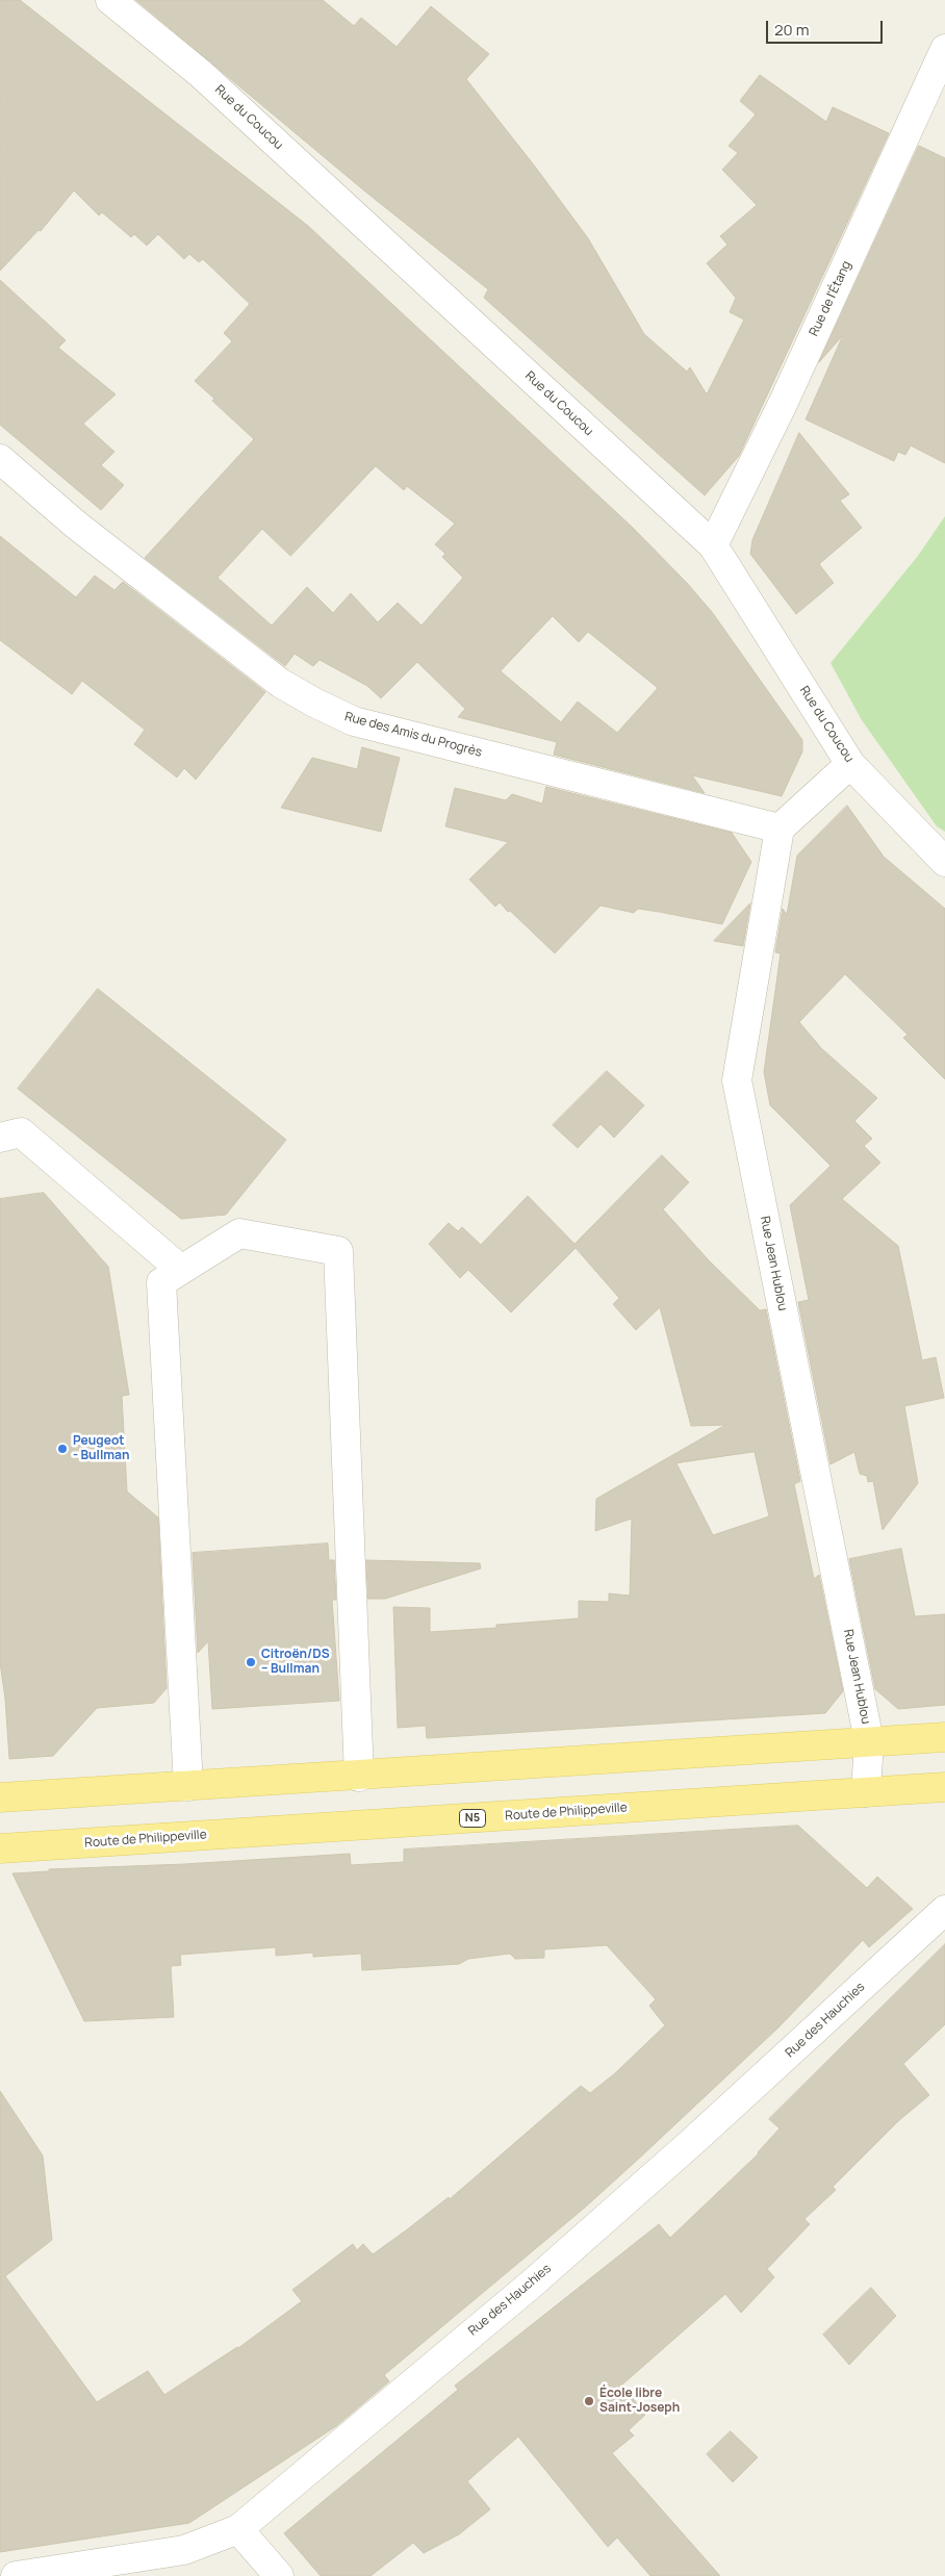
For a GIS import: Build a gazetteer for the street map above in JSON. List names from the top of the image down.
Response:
{
  "streets": {
    "main road": ["Route de Philippeville", "N5"],
    "street": [
      "Rue du Coucou",
      "Rue de l'Étang",
      "Rue des Amis du Progrès",
      "Rue Jean Hublou",
      "Rue des Hauchies"
    ]
  },
  "crossings": [
    ["Rue du Coucou", "Rue de l'Étang"],
    ["Rue des Amis du Progrès", "Rue Jean Hublou"],
    ["Rue Jean Hublou", "Route de Philippeville"]
  ],
  "places": ["Peugeot - Bullman", "Citroën/DS – Bullman", "École libre Saint-Joseph"],
  "scale_bar": "20 m"
}
